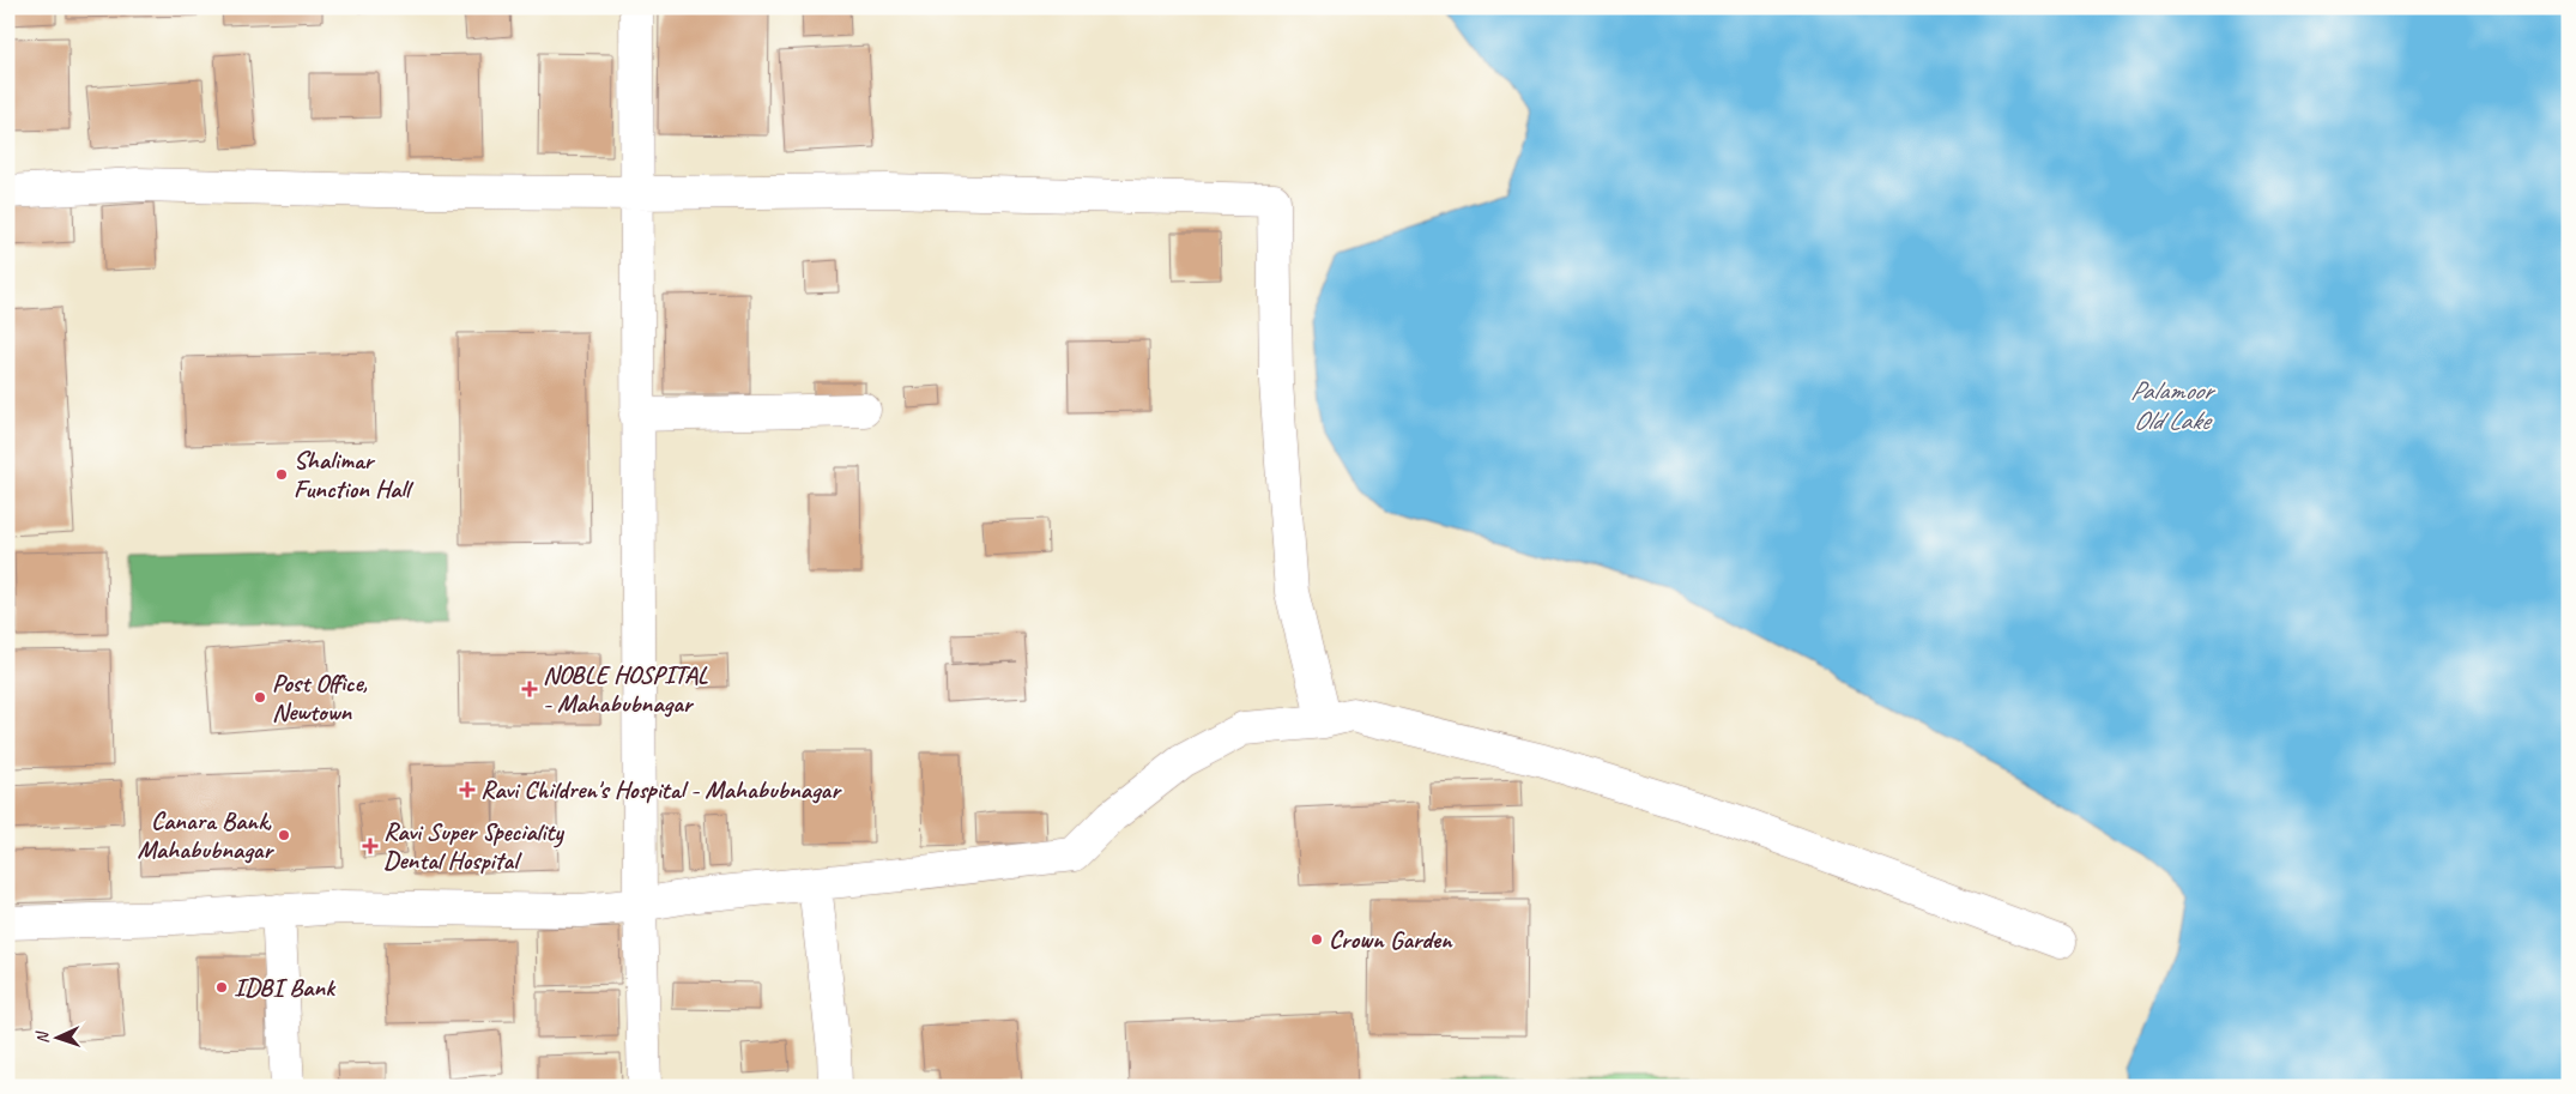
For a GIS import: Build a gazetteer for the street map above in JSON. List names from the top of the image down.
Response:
{
  "water": ["Palamoor Old Lake"],
  "places": {
    "other": [
      "Shalimar Function Hall",
      "Post Office, Newtown",
      "Canara Bank, Mahabubnagar",
      "Crown Garden",
      "IDBI Bank"
    ],
    "health": ["NOBLE HOSPITAL - Mahabubnagar", "Ravi Children's Hospital - Mahabubnagar", "Ravi Super Speciality Dental Hospital"]
  },
  "north": "left"
}
